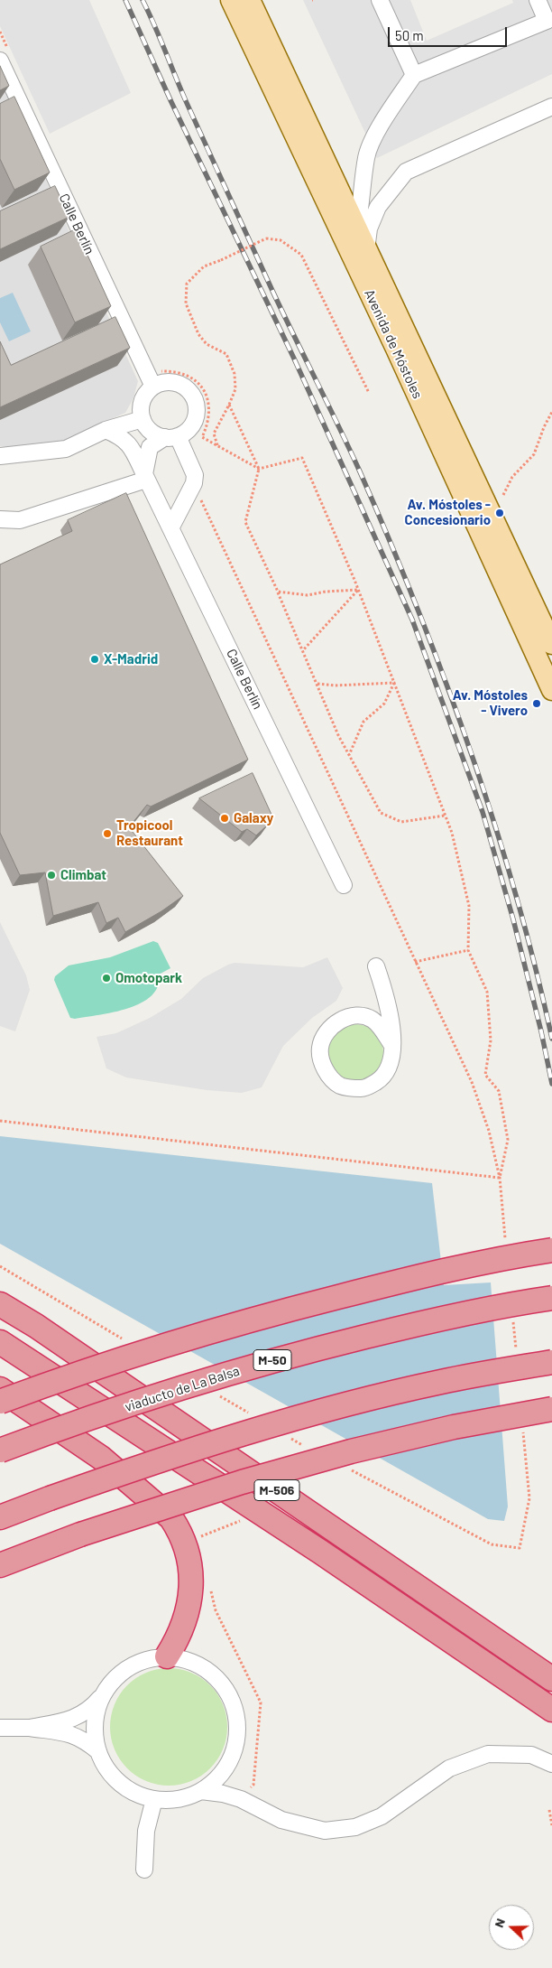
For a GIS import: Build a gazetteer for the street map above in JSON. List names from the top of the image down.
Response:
{
  "streets": {
    "highway": ["M-50", "viaducto de La Balsa", "M-506"],
    "main road": ["Avenida de Móstoles"],
    "street": ["Calle Berlín"]
  },
  "places": [
    "Av. Móstoles - Concesionario",
    "X-Madrid",
    "Av. Móstoles - Vivero",
    "Galaxy",
    "Tropicool Restaurant",
    "Climbat",
    "Omotopark"
  ],
  "scale_bar": "50 m",
  "north": "left"
}
